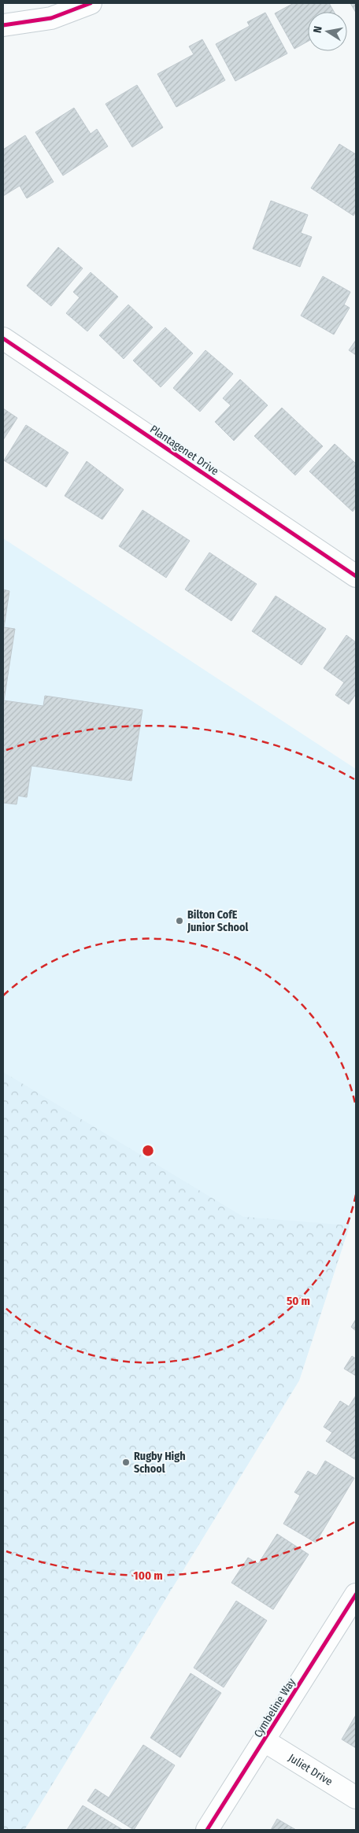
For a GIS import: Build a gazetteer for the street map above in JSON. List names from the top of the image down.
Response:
{
  "streets": {
    "street": ["Plantagenet Drive", "Cymbeline Way", "Juliet Drive"]
  },
  "crossings": [
    ["Cymbeline Way", "Juliet Drive"]
  ],
  "places": ["Bilton CofE Junior School", "Rugby High School"],
  "north": "left",
  "rings": ["50 m", "100 m"]
}
